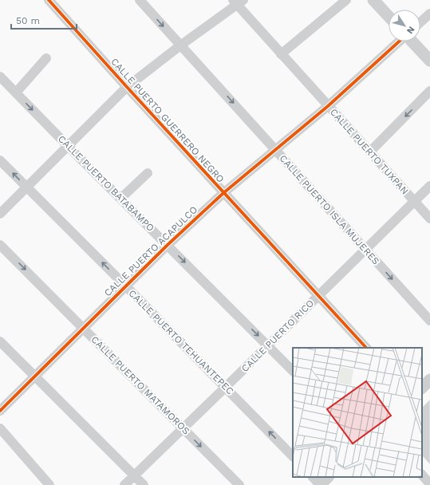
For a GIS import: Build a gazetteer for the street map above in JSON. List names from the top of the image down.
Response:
{
  "streets": {
    "street": [
      "CALLE PUERTO GUERRERO NEGRO",
      "CALLE PUERTO TUXPAN",
      "CALLE PUERTO BATABAMPO",
      "CALLE PUERTO ISLA MUJERES",
      "CALLE PUERTO ACAPULCO",
      "CALLE PUERTO RICO",
      "CALLE PUERTO TEHUANTEPEC",
      "CALLE PUERTO MATAMOROS"
    ]
  },
  "crossings": [
    ["CALLE PUERTO GUERRERO NEGRO", "CALLE PUERTO ACAPULCO"],
    ["CALLE PUERTO GUERRERO NEGRO", "CALLE PUERTO RICO"],
    ["CALLE PUERTO TUXPAN", "CALLE PUERTO ACAPULCO"],
    ["CALLE PUERTO TUXPAN", "CALLE PUERTO RICO"],
    ["CALLE PUERTO BATABAMPO", "CALLE PUERTO ACAPULCO"],
    ["CALLE PUERTO BATABAMPO", "CALLE PUERTO RICO"],
    ["CALLE PUERTO ISLA MUJERES", "CALLE PUERTO ACAPULCO"],
    ["CALLE PUERTO ISLA MUJERES", "CALLE PUERTO RICO"],
    ["CALLE PUERTO ACAPULCO", "CALLE PUERTO TEHUANTEPEC"],
    ["CALLE PUERTO ACAPULCO", "CALLE PUERTO MATAMOROS"],
    ["CALLE PUERTO RICO", "CALLE PUERTO TEHUANTEPEC"],
    ["CALLE PUERTO RICO", "CALLE PUERTO MATAMOROS"]
  ],
  "one_way": ["CALLE PUERTO BATABAMPO", "CALLE PUERTO ISLA MUJERES", "CALLE PUERTO TEHUANTEPEC"],
  "scale_bar": "50 m",
  "north": "bottom right"
}
